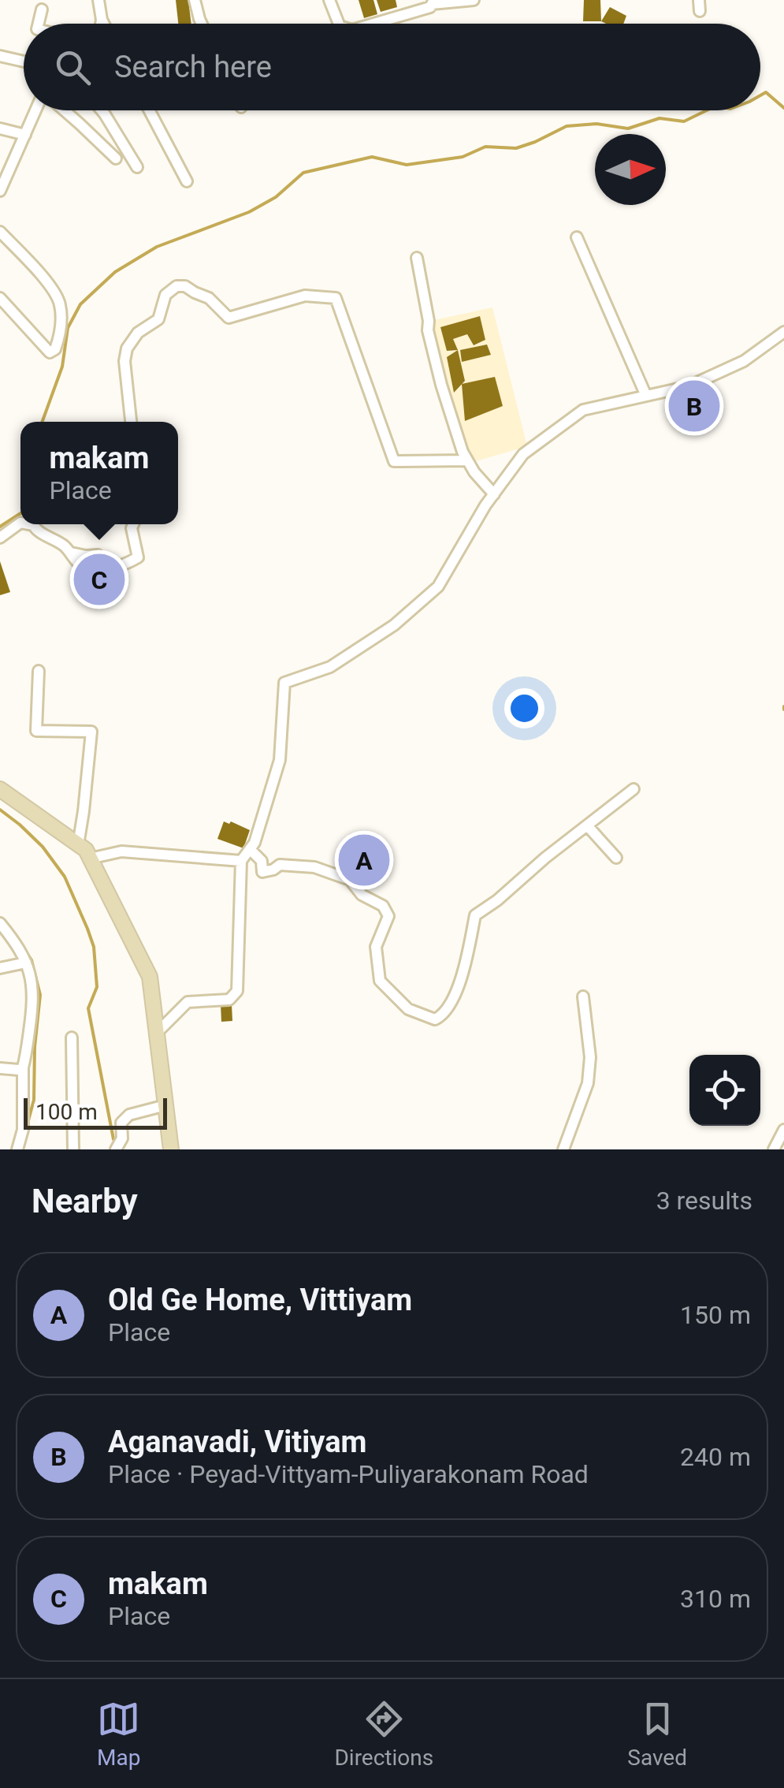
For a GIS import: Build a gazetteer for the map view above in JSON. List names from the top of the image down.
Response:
{
  "scale_bar": "100 m",
  "north": "right",
  "page": {
    "search": "Search here",
    "pins": ["B", "C", "A"],
    "popup": ["makam", "Place"],
    "scale": "100 m",
    "heading": ["Nearby", "3 results"],
    "list": [
      {
        "mark": "A",
        "name": "Old Ge Home, Vittiyam",
        "note": "Place",
        "value": "150 m"
      },
      {
        "mark": "B",
        "name": "Aganavadi, Vitiyam",
        "note": "Place · Peyad-Vittyam-Puliyarakonam Road",
        "value": "240 m"
      },
      {
        "mark": "C",
        "name": "makam",
        "note": "Place",
        "value": "310 m"
      }
    ],
    "nav": ["Map", "Directions", "Saved"]
  }
}
